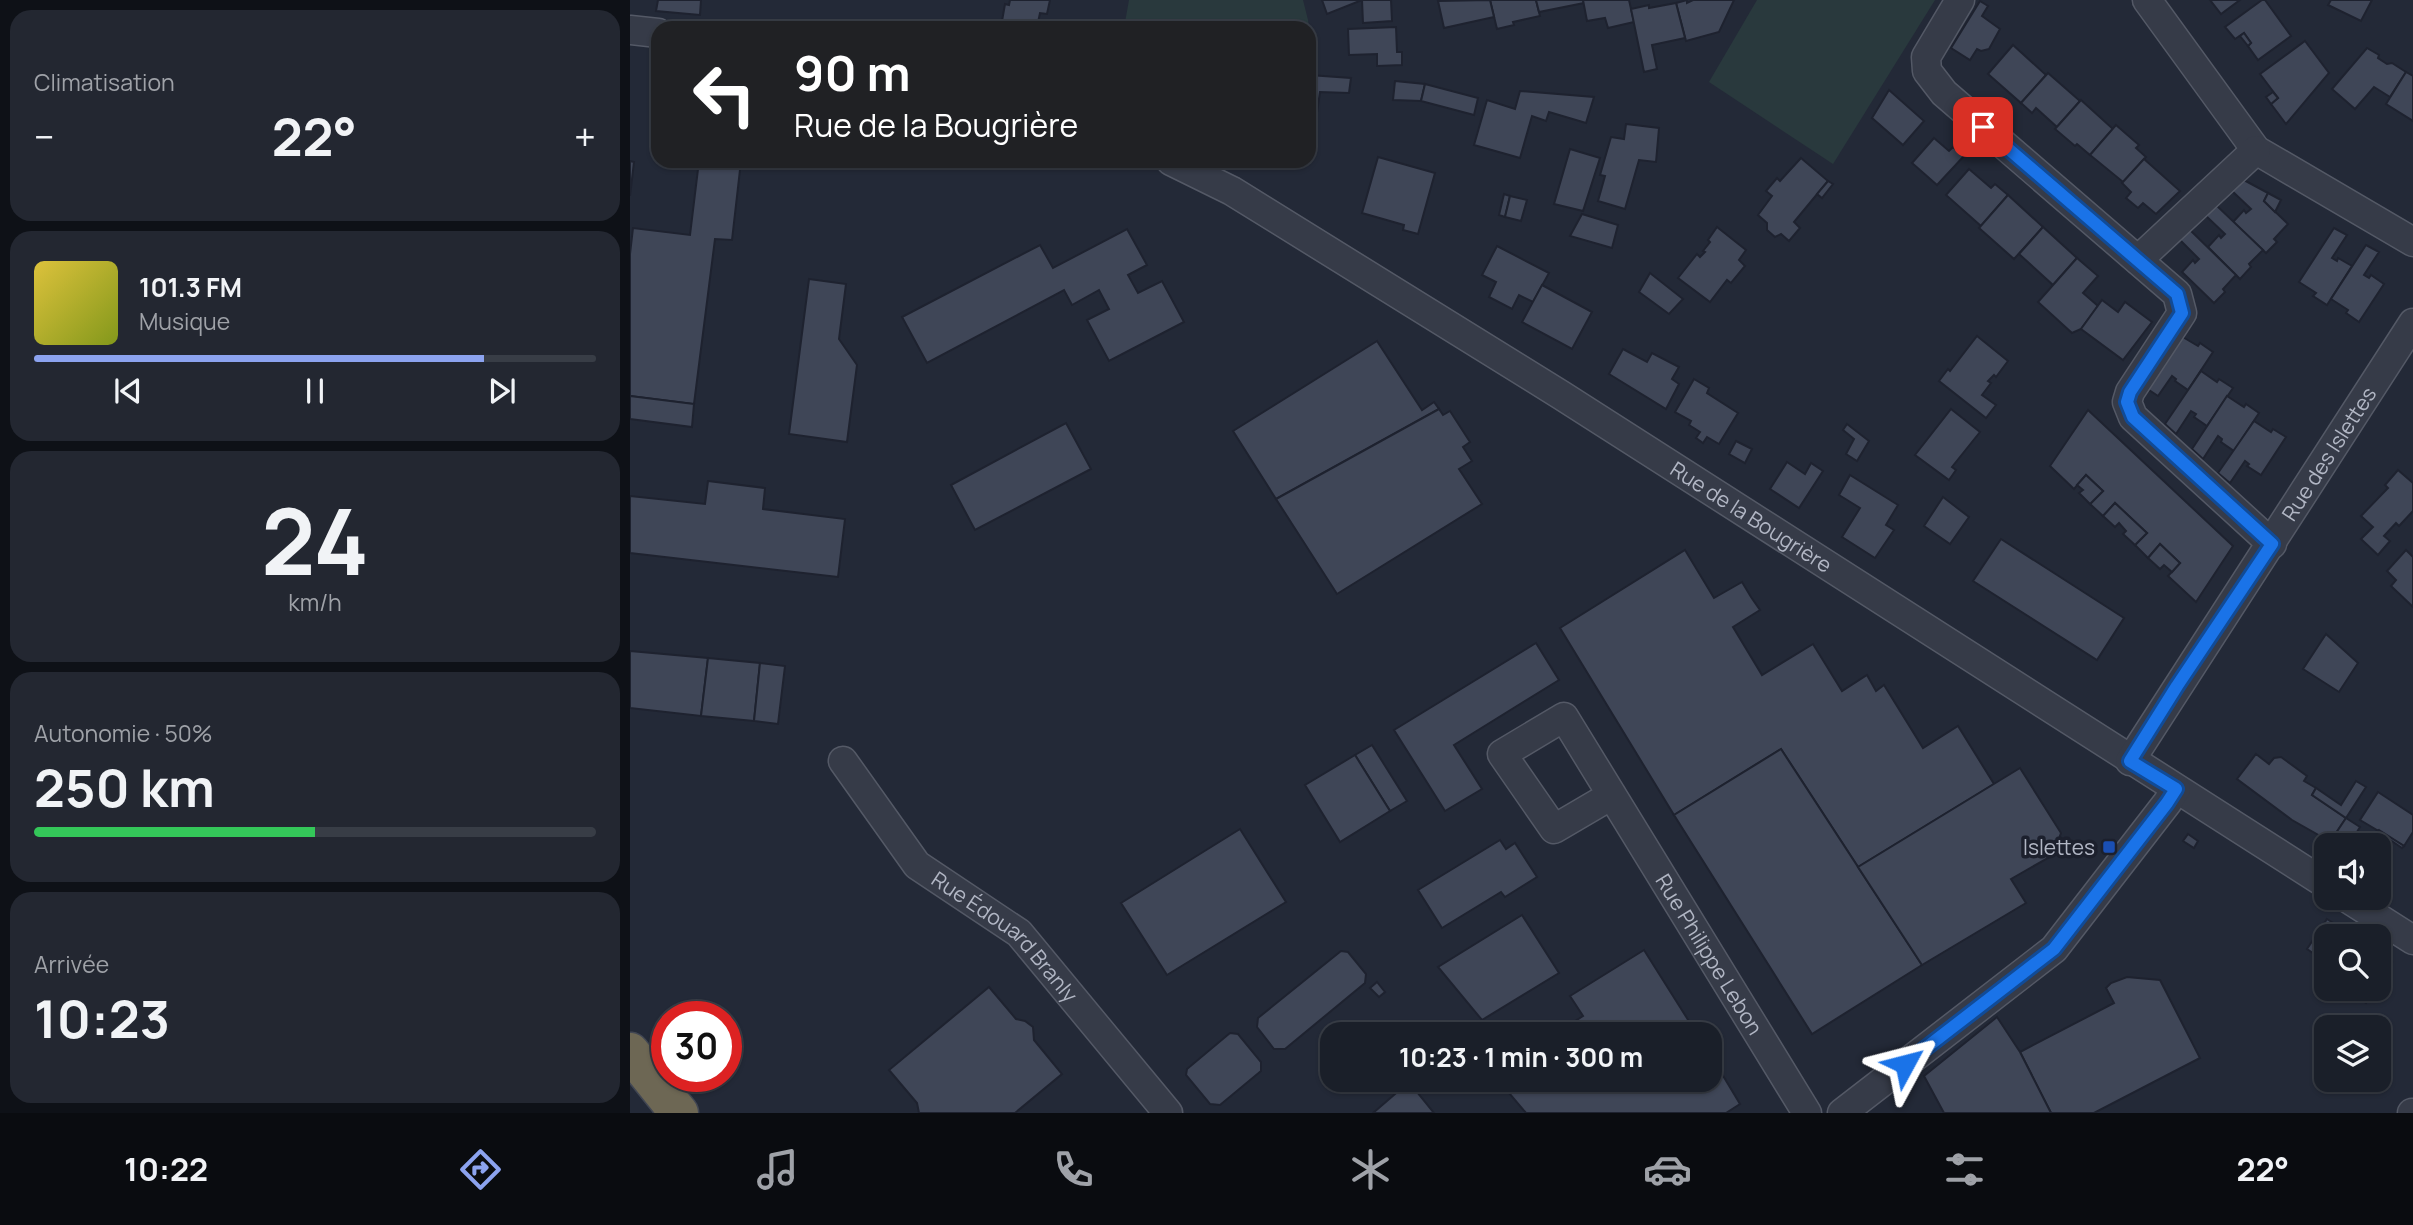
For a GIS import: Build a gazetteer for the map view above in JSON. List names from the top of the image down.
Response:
{
  "streets": {
    "street": [
      "Rue des Islettes",
      "Rue de la Bougrière",
      "Rue Édouard Branly",
      "Rue Philippe Lebon"
    ]
  },
  "crossings": [
    ["Rue des Islettes", "Rue de la Bougrière"]
  ],
  "places": {
    "transit": ["Islettes"]
  },
  "page": {
    "tile": [
      "Climatisation",
      ["24", "km/h"],
      ["Autonomie · 50%", "250 km"],
      ["Arrivée", "10:23"]
    ],
    "turn": ["90 m", "Rue de la Bougrière"],
    "heat": ["−", "22°", "+"],
    "song": ["101.3 FM", "Musique"],
    "limit": "30",
    "trip": "10:23 · 1 min · 300 m",
    "tabs": ["10:22", "22°"]
  }
}
